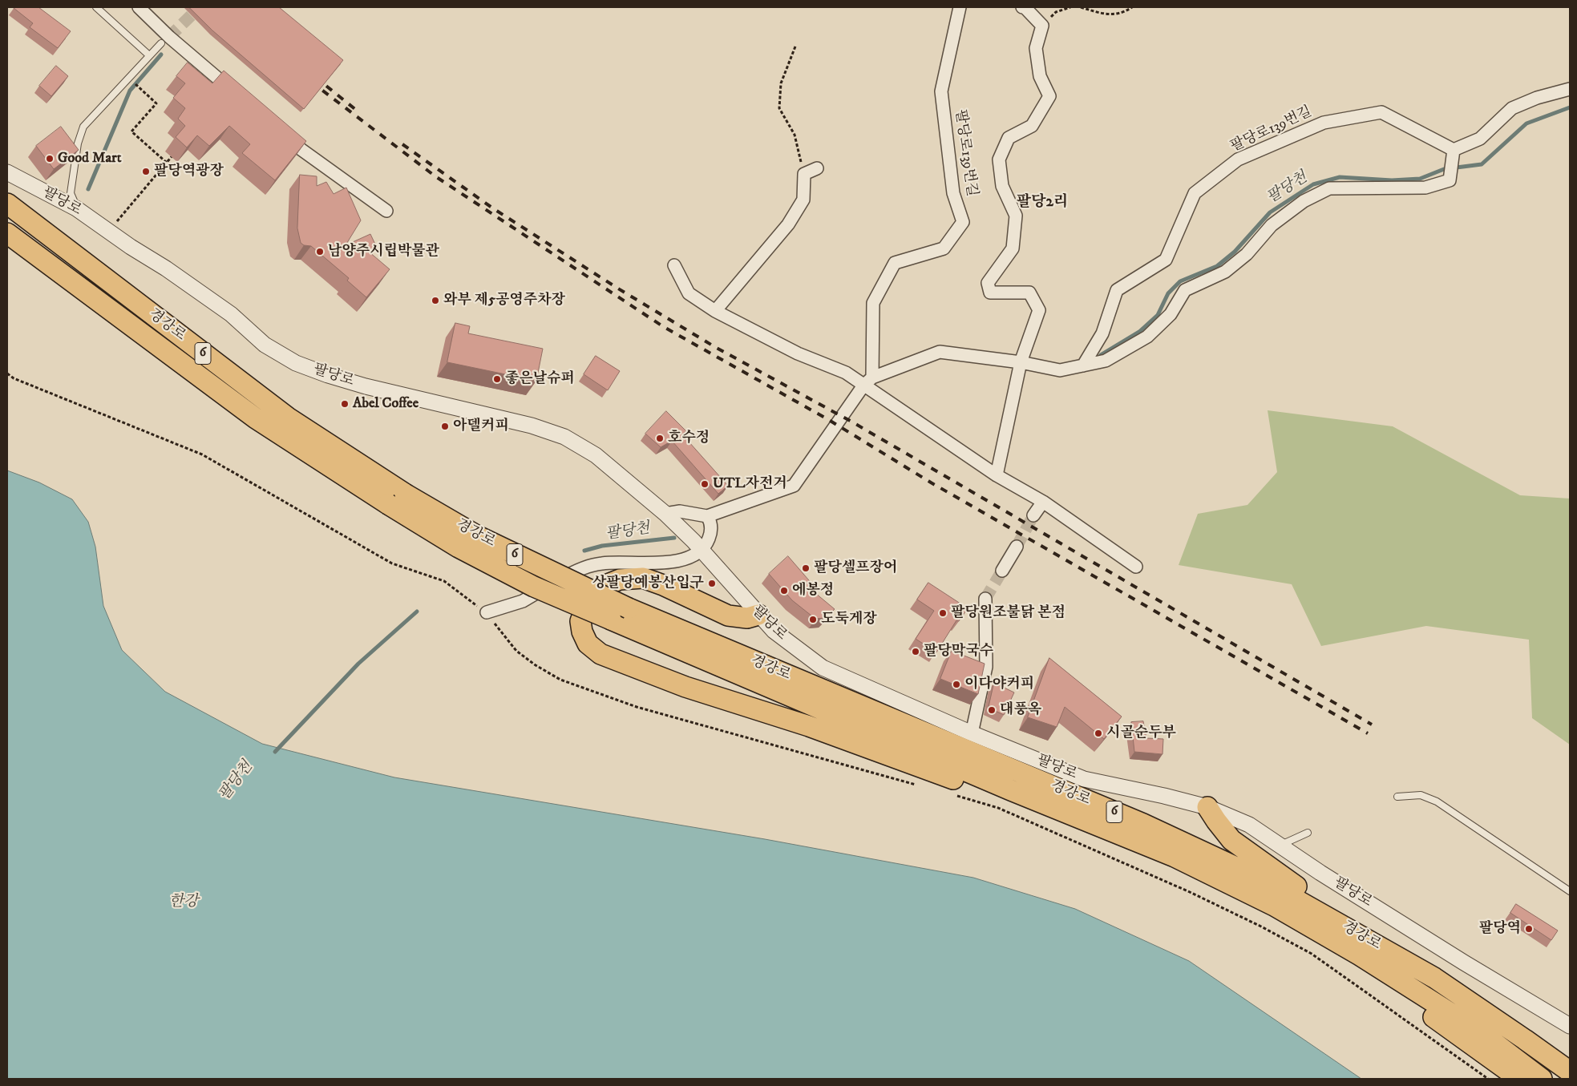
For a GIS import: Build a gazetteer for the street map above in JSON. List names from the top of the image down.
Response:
{
  "streets": {
    "highway": ["경강로", "6"],
    "street": ["팔당로139번길", "팔당로"]
  },
  "districts": ["팔당2리"],
  "water": ["팔당천", "한강"],
  "places": [
    "Good Mart",
    "팔당역광장",
    "남양주시립박물관",
    "와부 제5공영주차장",
    "좋은날슈퍼",
    "Abel Coffee",
    "아델커피",
    "호수정",
    "UTL자전거",
    "팔당셀프장어",
    "상팔당예봉산입구",
    "에봉정",
    "팔당원조불닭 본점",
    "도둑게장",
    "팔당막국수",
    "이다야커피",
    "대풍옥",
    "시골순두부",
    "팔당역"
  ]
}
